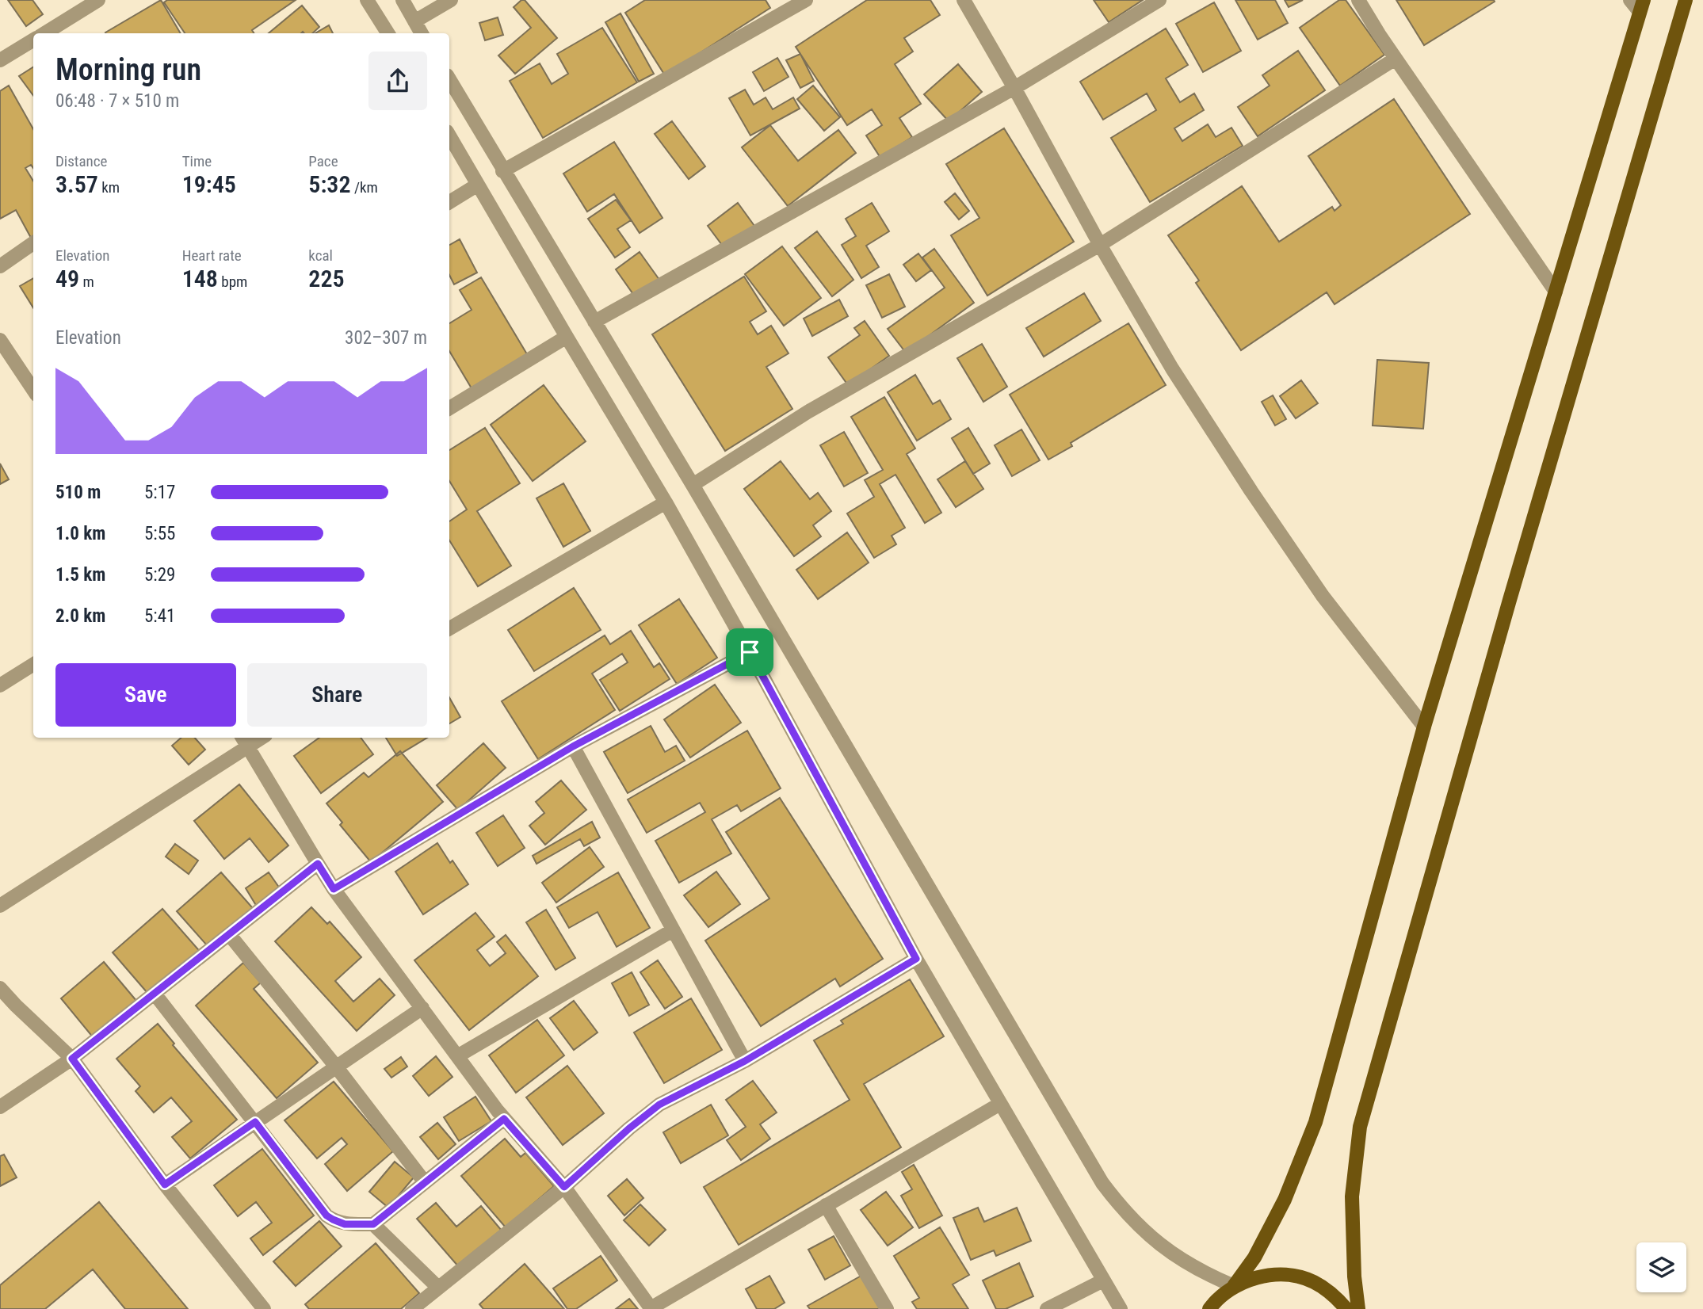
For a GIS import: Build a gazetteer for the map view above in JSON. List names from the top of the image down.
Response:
{
  "page": {
    "heading": ["Morning run", "06:48 · 7 × 510 m"],
    "stats": [
      ["Distance", "3.57 km"],
      ["Time", "19:45"],
      ["Pace", "5:32 /km"],
      ["Elevation", "49 m"],
      ["Heart rate", "148 bpm"],
      ["kcal", "225"]
    ],
    "chart": ["Elevation", "302–307 m"],
    "list": [
      {
        "name": "510 m",
        "note": "5:17"
      },
      {
        "name": "1.0 km",
        "note": "5:55"
      },
      {
        "name": "1.5 km",
        "note": "5:29"
      },
      {
        "name": "2.0 km",
        "note": "5:41"
      }
    ],
    "buttons": ["Save", "Share"]
  }
}
